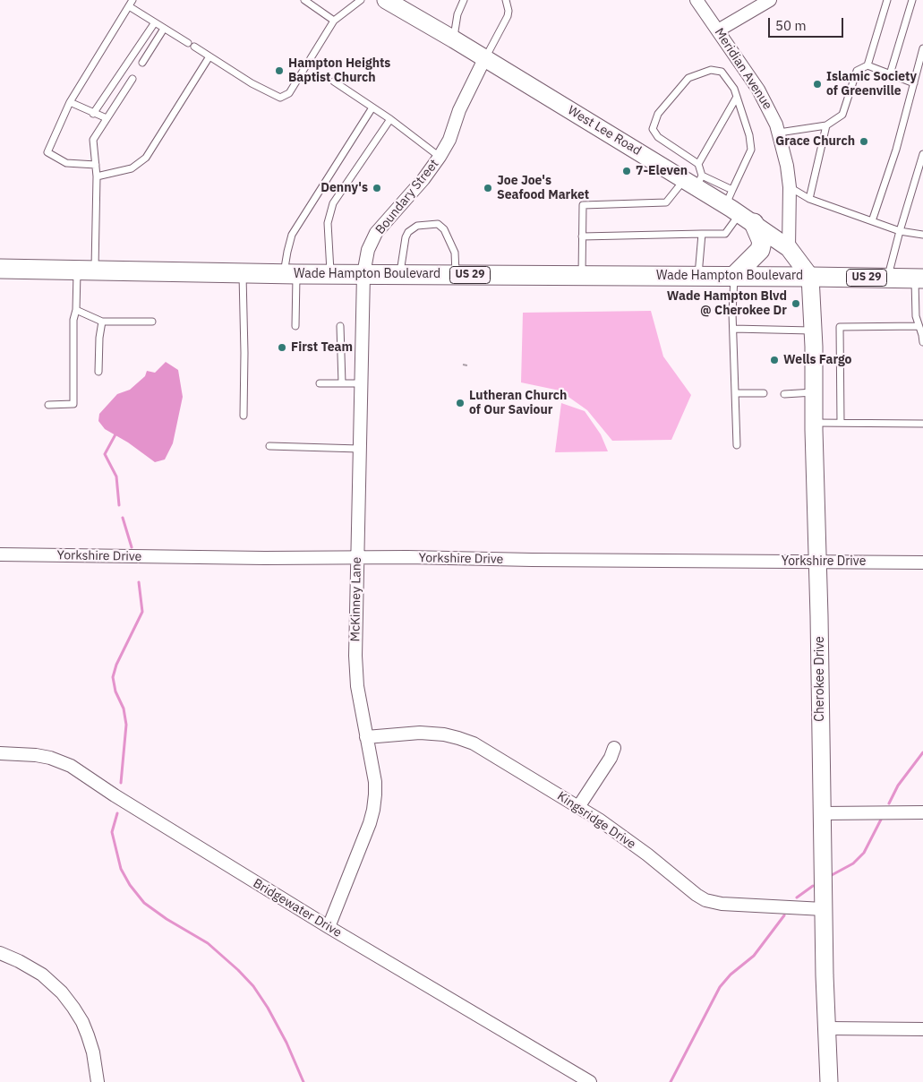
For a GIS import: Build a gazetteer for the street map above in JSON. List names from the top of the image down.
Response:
{
  "streets": {
    "main road": ["Wade Hampton Boulevard", "US 29"],
    "street": [
      "Meridian Avenue",
      "West Lee Road",
      "Boundary Street",
      "Yorkshire Drive",
      "McKinney Lane",
      "Cherokee Drive",
      "Kingsridge Drive",
      "Bridgewater Drive"
    ]
  },
  "crossings": [
    ["Meridian Avenue", "West Lee Road"],
    ["West Lee Road", "Boundary Street"],
    ["West Lee Road", "Wade Hampton Boulevard"],
    ["West Lee Road", "Cherokee Drive"],
    ["Boundary Street", "Wade Hampton Boulevard"],
    ["Boundary Street", "McKinney Lane"],
    ["Wade Hampton Boulevard", "McKinney Lane"],
    ["Wade Hampton Boulevard", "Cherokee Drive"],
    ["Yorkshire Drive", "McKinney Lane"],
    ["Yorkshire Drive", "Cherokee Drive"],
    ["McKinney Lane", "Kingsridge Drive"],
    ["McKinney Lane", "Bridgewater Drive"],
    ["Cherokee Drive", "Kingsridge Drive"]
  ],
  "places": [
    "Hampton Heights Baptist Church",
    "Islamic Society of Greenville",
    "Grace Church",
    "7-Eleven",
    "Denny's",
    "Joe Joe's Seafood Market",
    "Wade Hampton Blvd @ Cherokee Dr",
    "First Team",
    "Wells Fargo",
    "Lutheran Church of Our Saviour"
  ],
  "scale_bar": "50 m"
}
